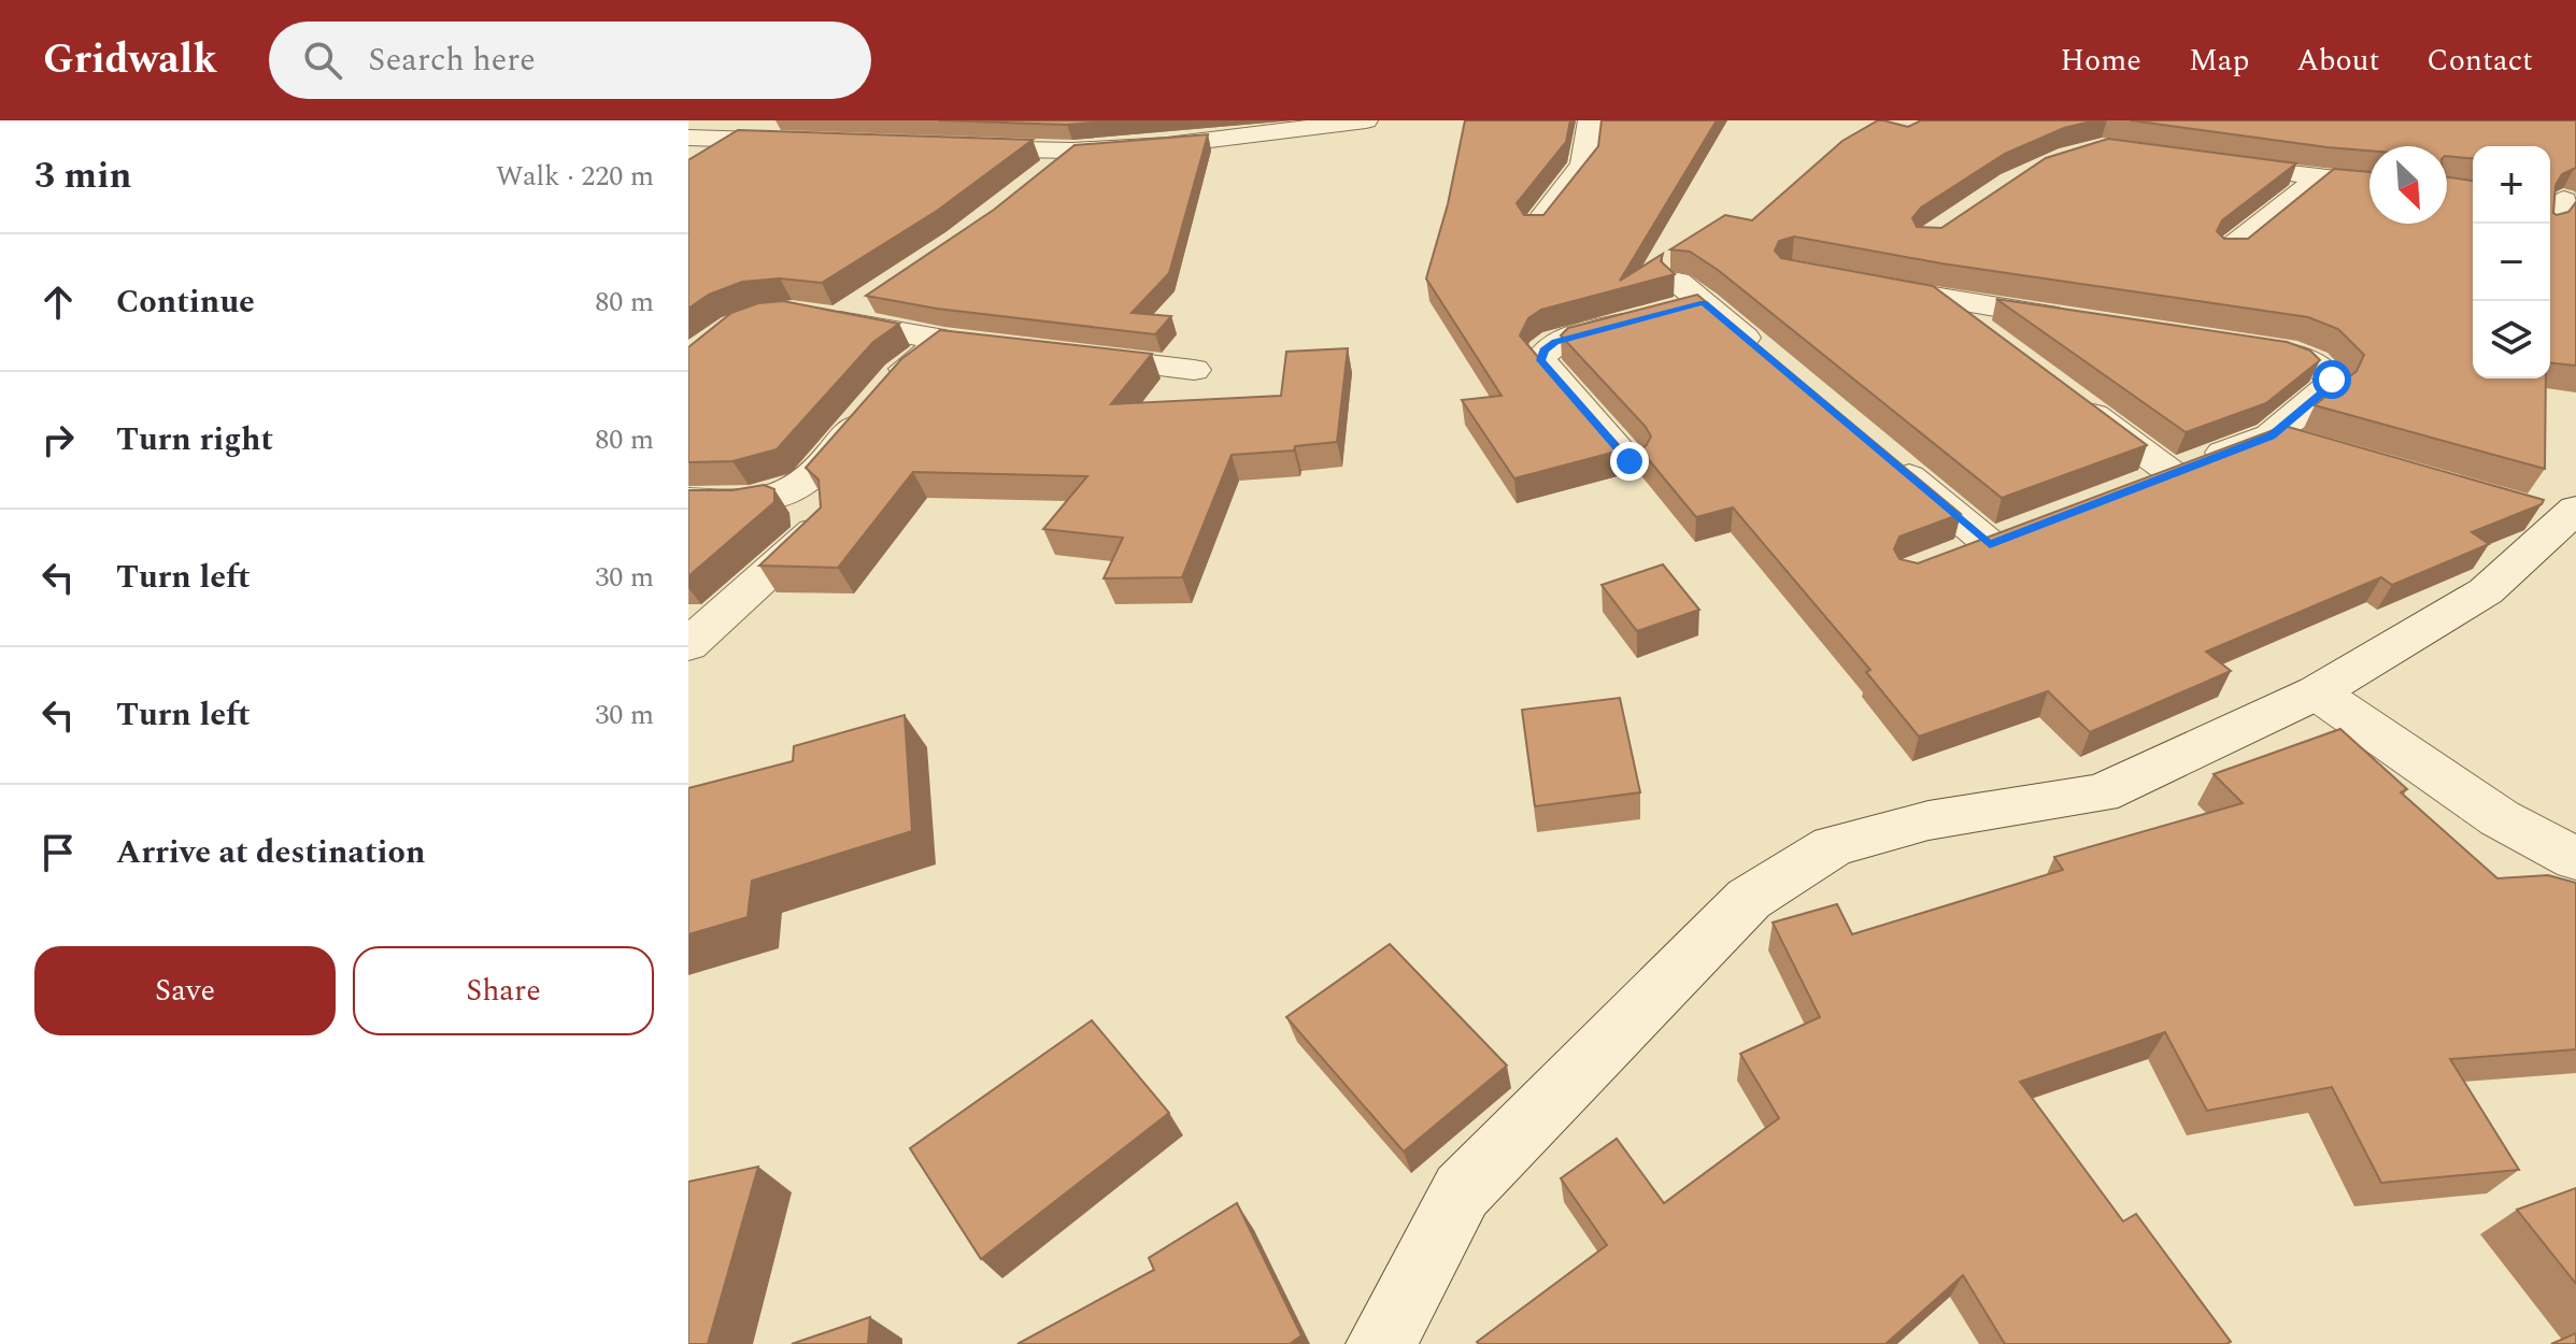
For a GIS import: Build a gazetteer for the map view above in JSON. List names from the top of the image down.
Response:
{
  "north": "bottom right",
  "page": {
    "header": "Gridwalk",
    "search": "Search here",
    "nav": [
      "Home",
      "Map",
      "About",
      "Contact"
    ],
    "heading": ["3 min", "Walk · 220 m"],
    "map_buttons": ["+", "−"],
    "list": [
      ["Continue", "80 m"],
      ["Turn right", "80 m"],
      ["Turn left", "30 m"],
      ["Turn left", "30 m"],
      "Arrive at destination"
    ],
    "buttons": ["Save", "Share"]
  }
}
